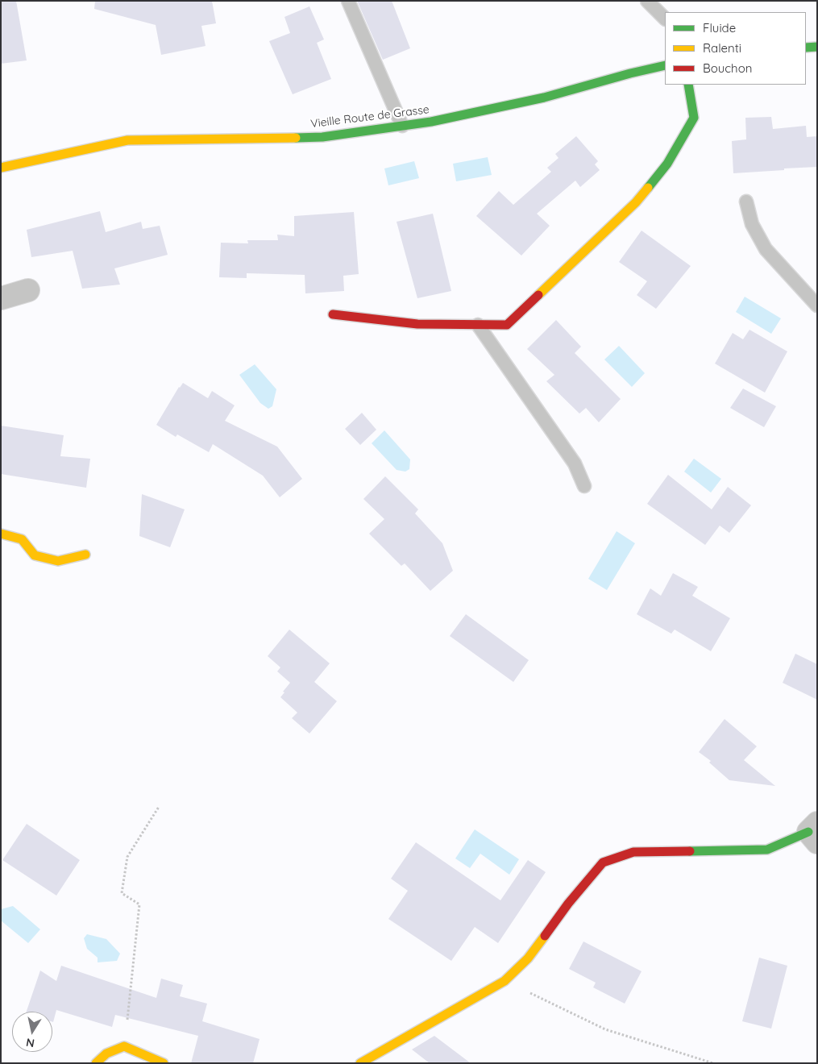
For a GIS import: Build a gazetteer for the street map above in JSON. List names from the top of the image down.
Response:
{
  "streets": {
    "street": ["Vieille Route de Grasse"]
  },
  "legend": ["Fluide", "Ralenti", "Bouchon"],
  "north": "bottom"
}
